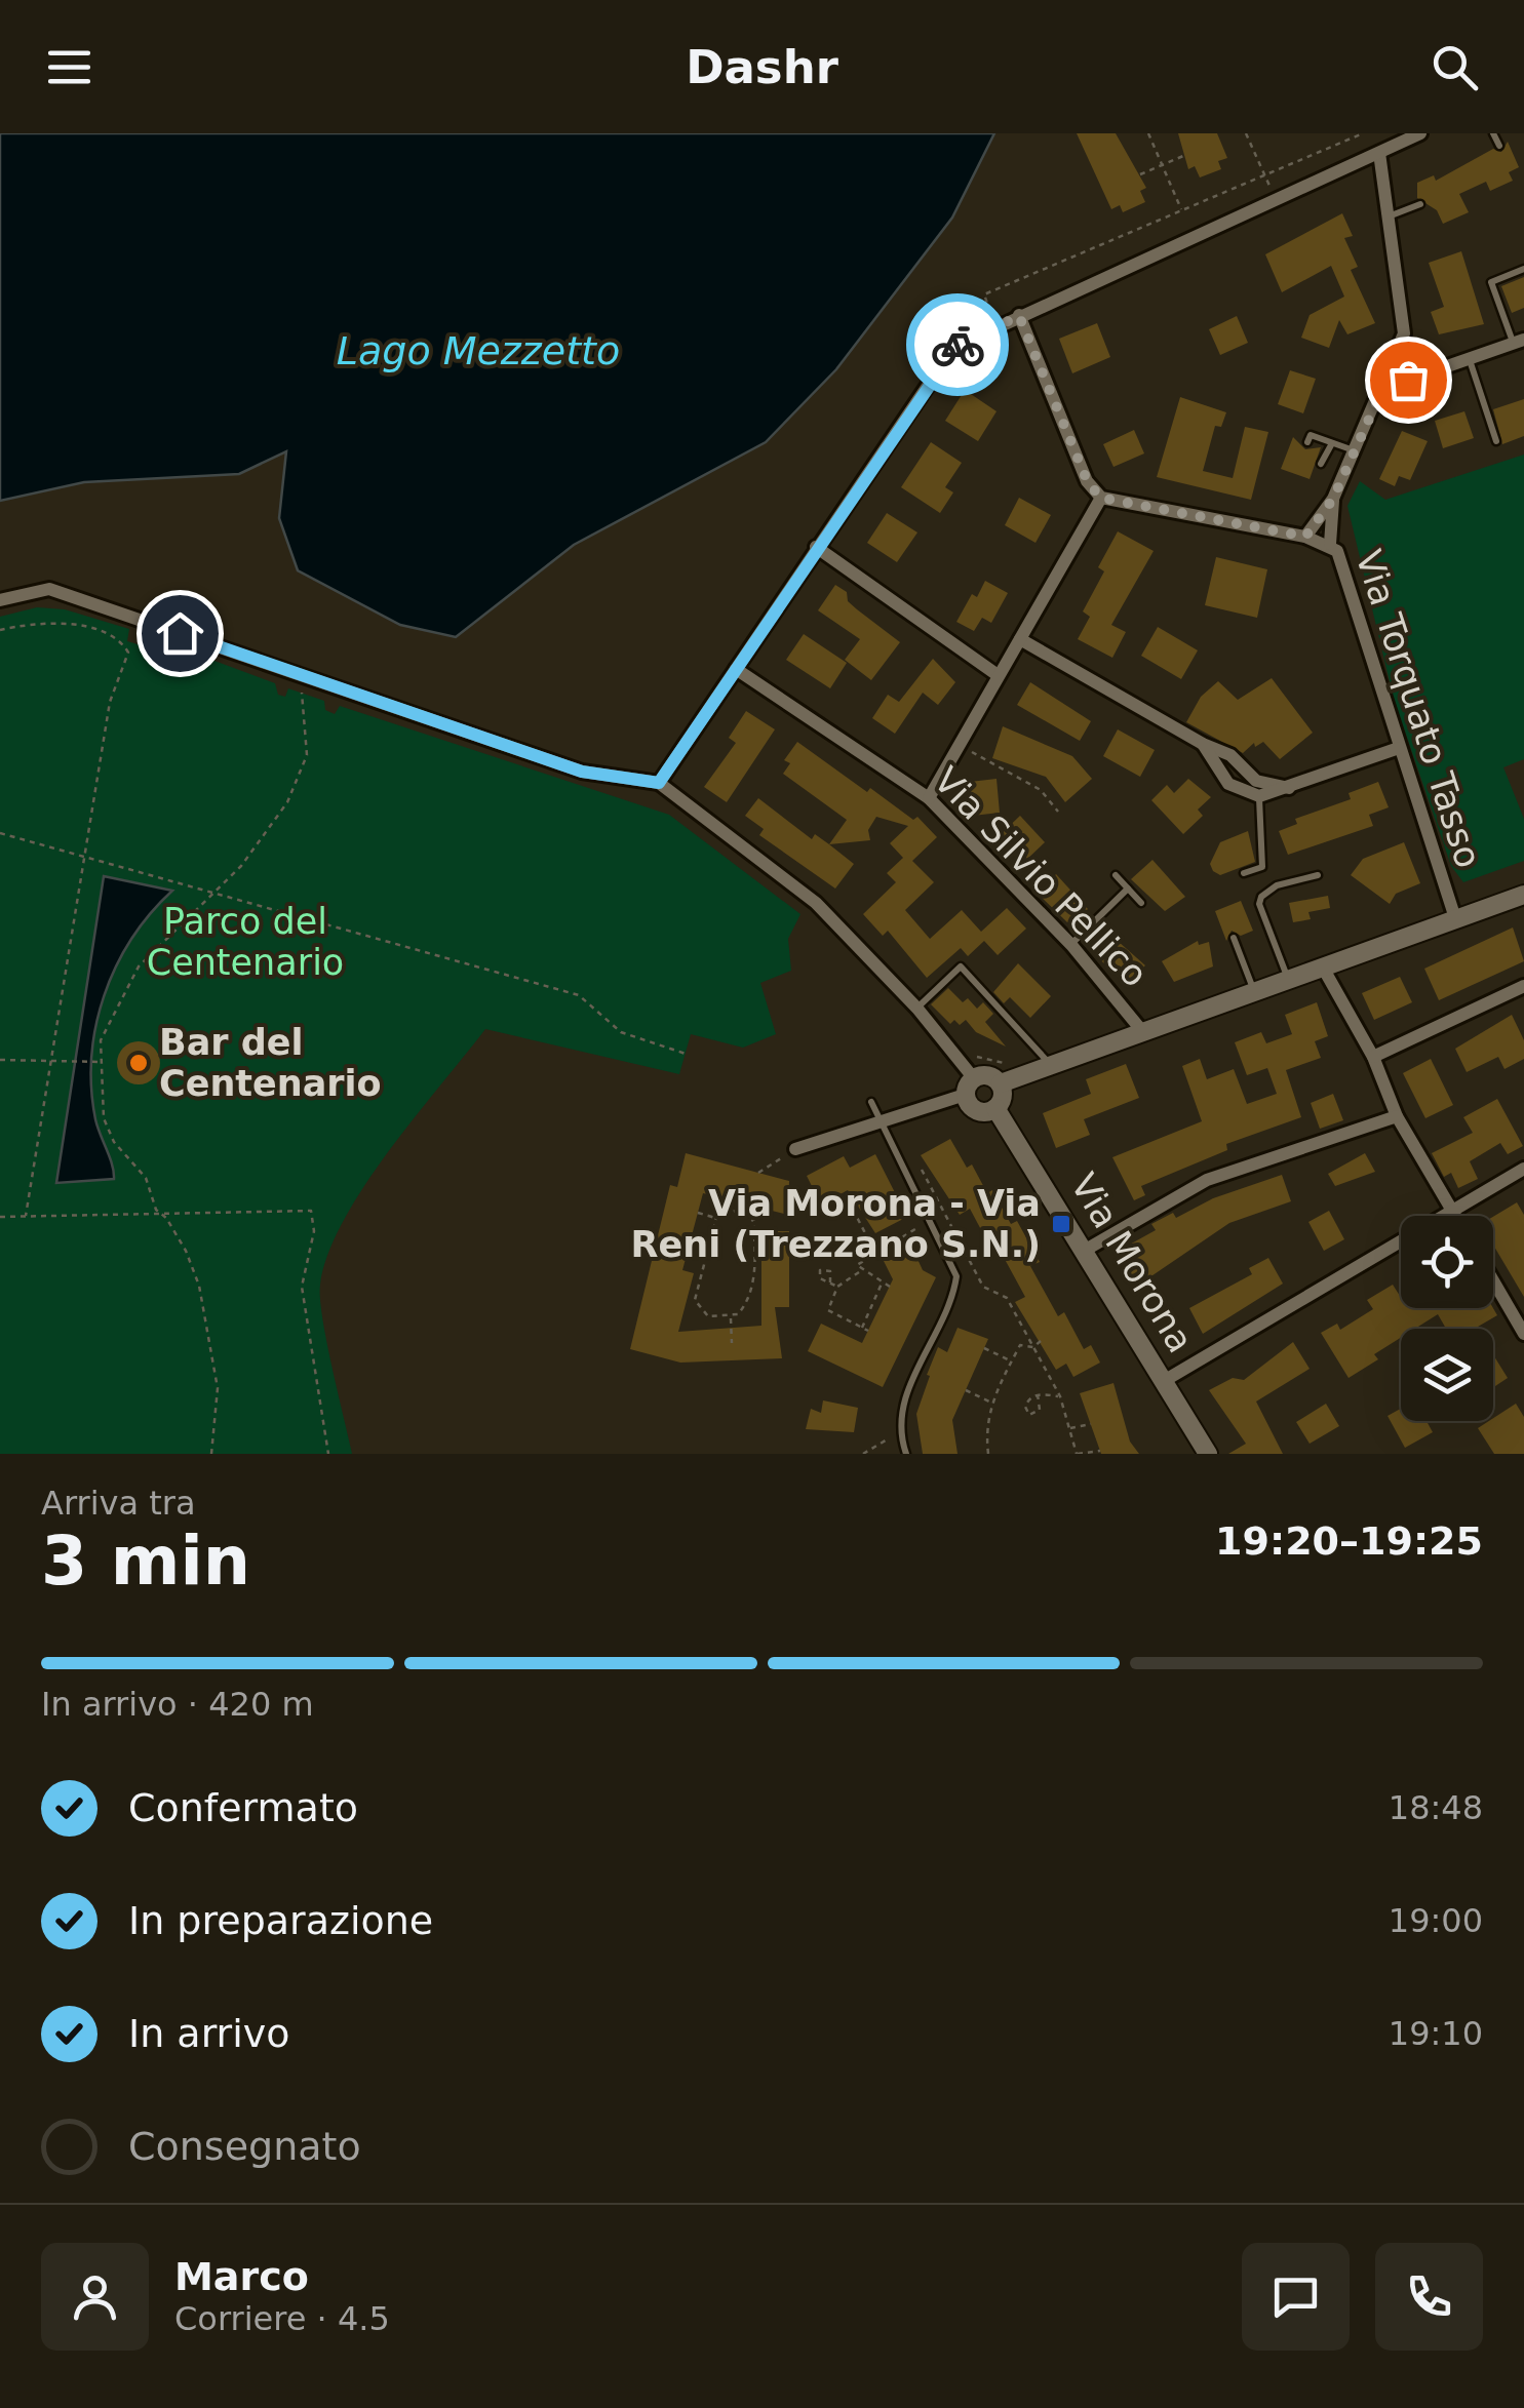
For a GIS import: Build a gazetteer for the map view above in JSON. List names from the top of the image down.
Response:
{
  "streets": {
    "main road": ["Via Morona"],
    "street": ["Via Torquato Tasso", "Via Silvio Pellico"]
  },
  "water": ["Lago Mezzetto"],
  "parks": ["Parco del Centenario"],
  "places": {
    "other": ["Bar del Centenario"],
    "transit": ["Via Morona - Via Reni (Trezzano S.N.)"]
  },
  "page": {
    "header": "Dashr",
    "heading": ["3 min", "Arriva tra", "19:20–19:25"],
    "panel": ["Marco", "Corriere · 4.5"],
    "bar": "In arrivo · 420 m",
    "list": [
      ["Confermato", "18:48"],
      ["In preparazione", "19:00"],
      ["In arrivo", "19:10"],
      "Consegnato"
    ]
  }
}
